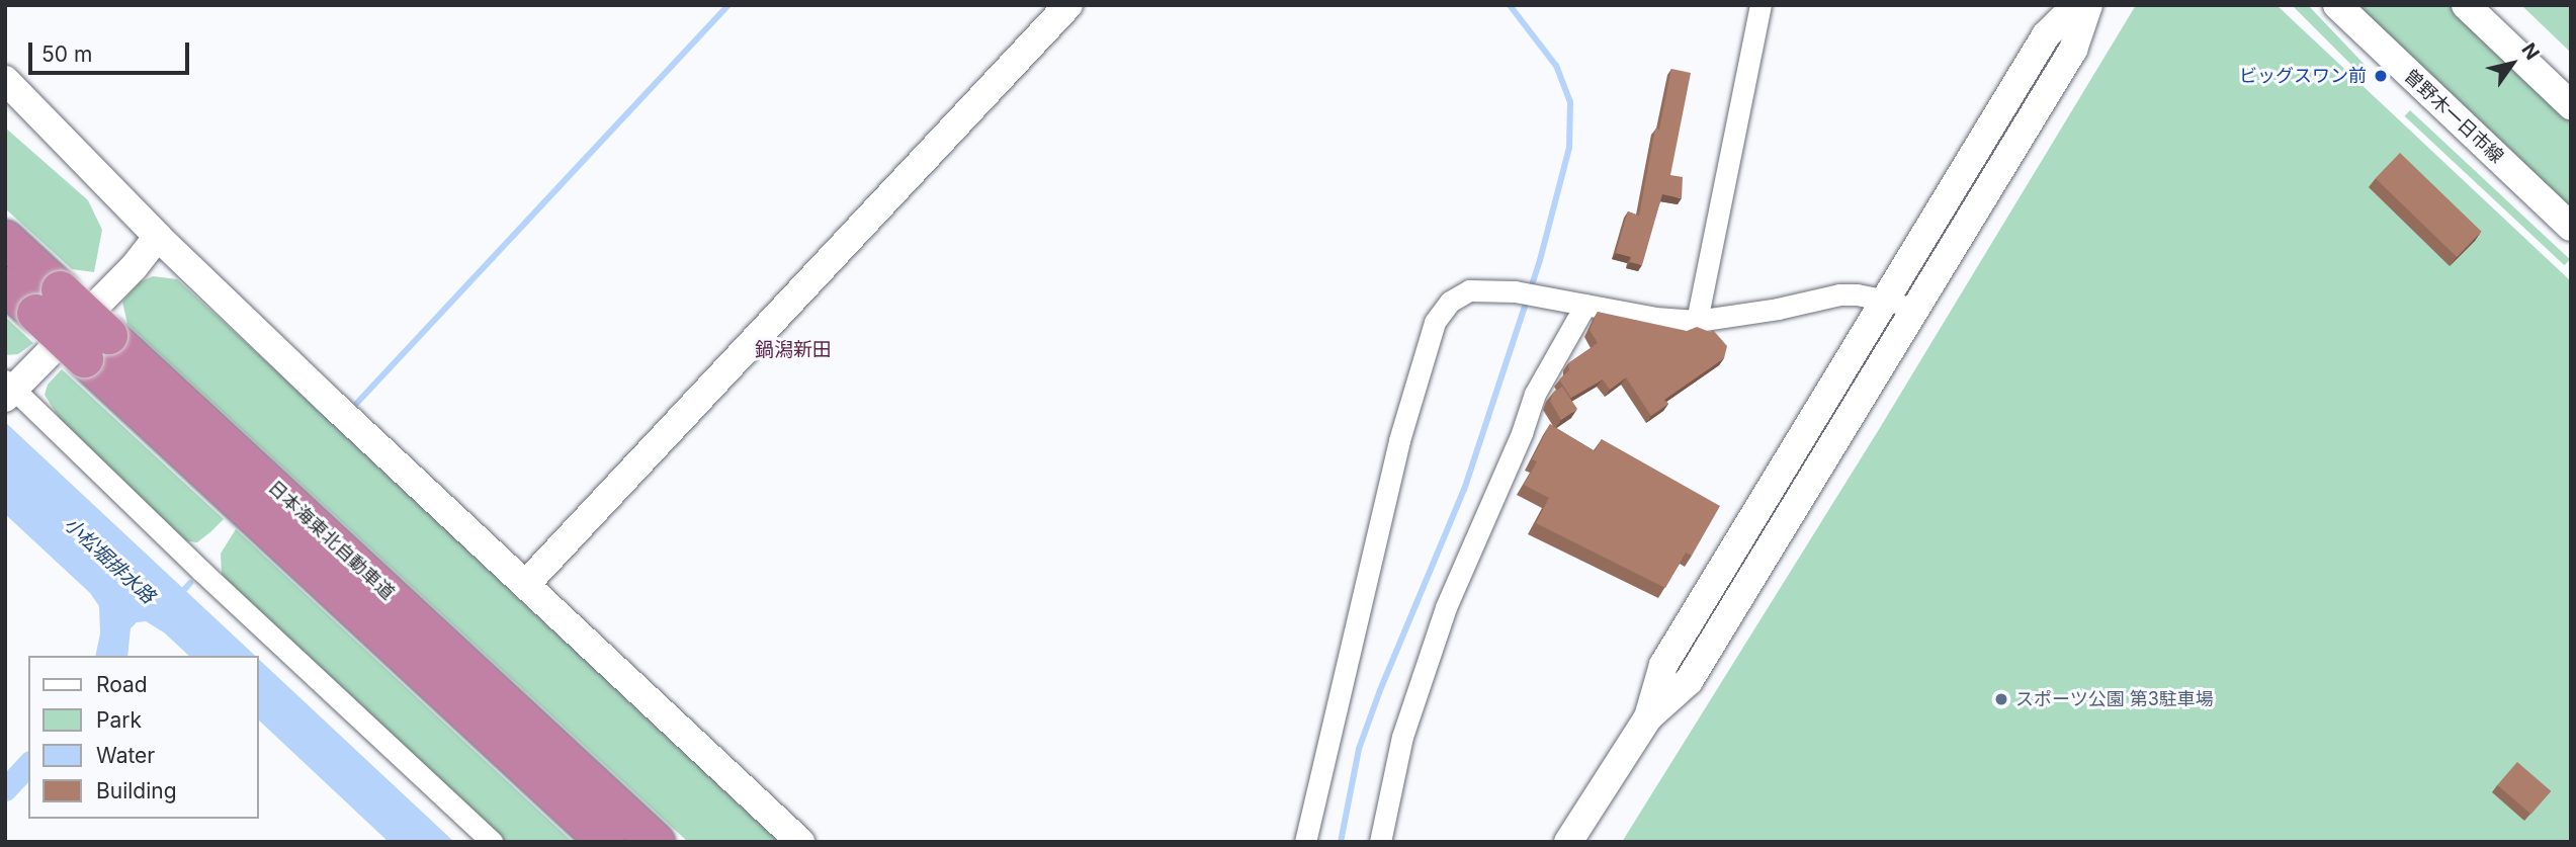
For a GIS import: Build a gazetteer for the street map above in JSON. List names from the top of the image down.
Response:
{
  "streets": {
    "highway": ["日本海東北自動車道"],
    "street": ["曽野木一日市線"]
  },
  "districts": ["鍋潟新田"],
  "water": ["小松堀排水路"],
  "places": ["ビッグスワン前", "スポーツ公園 第3駐車場"],
  "legend": [
    "Road",
    "Park",
    "Water",
    "Building"
  ],
  "scale_bar": "50 m",
  "north": "top right"
}
